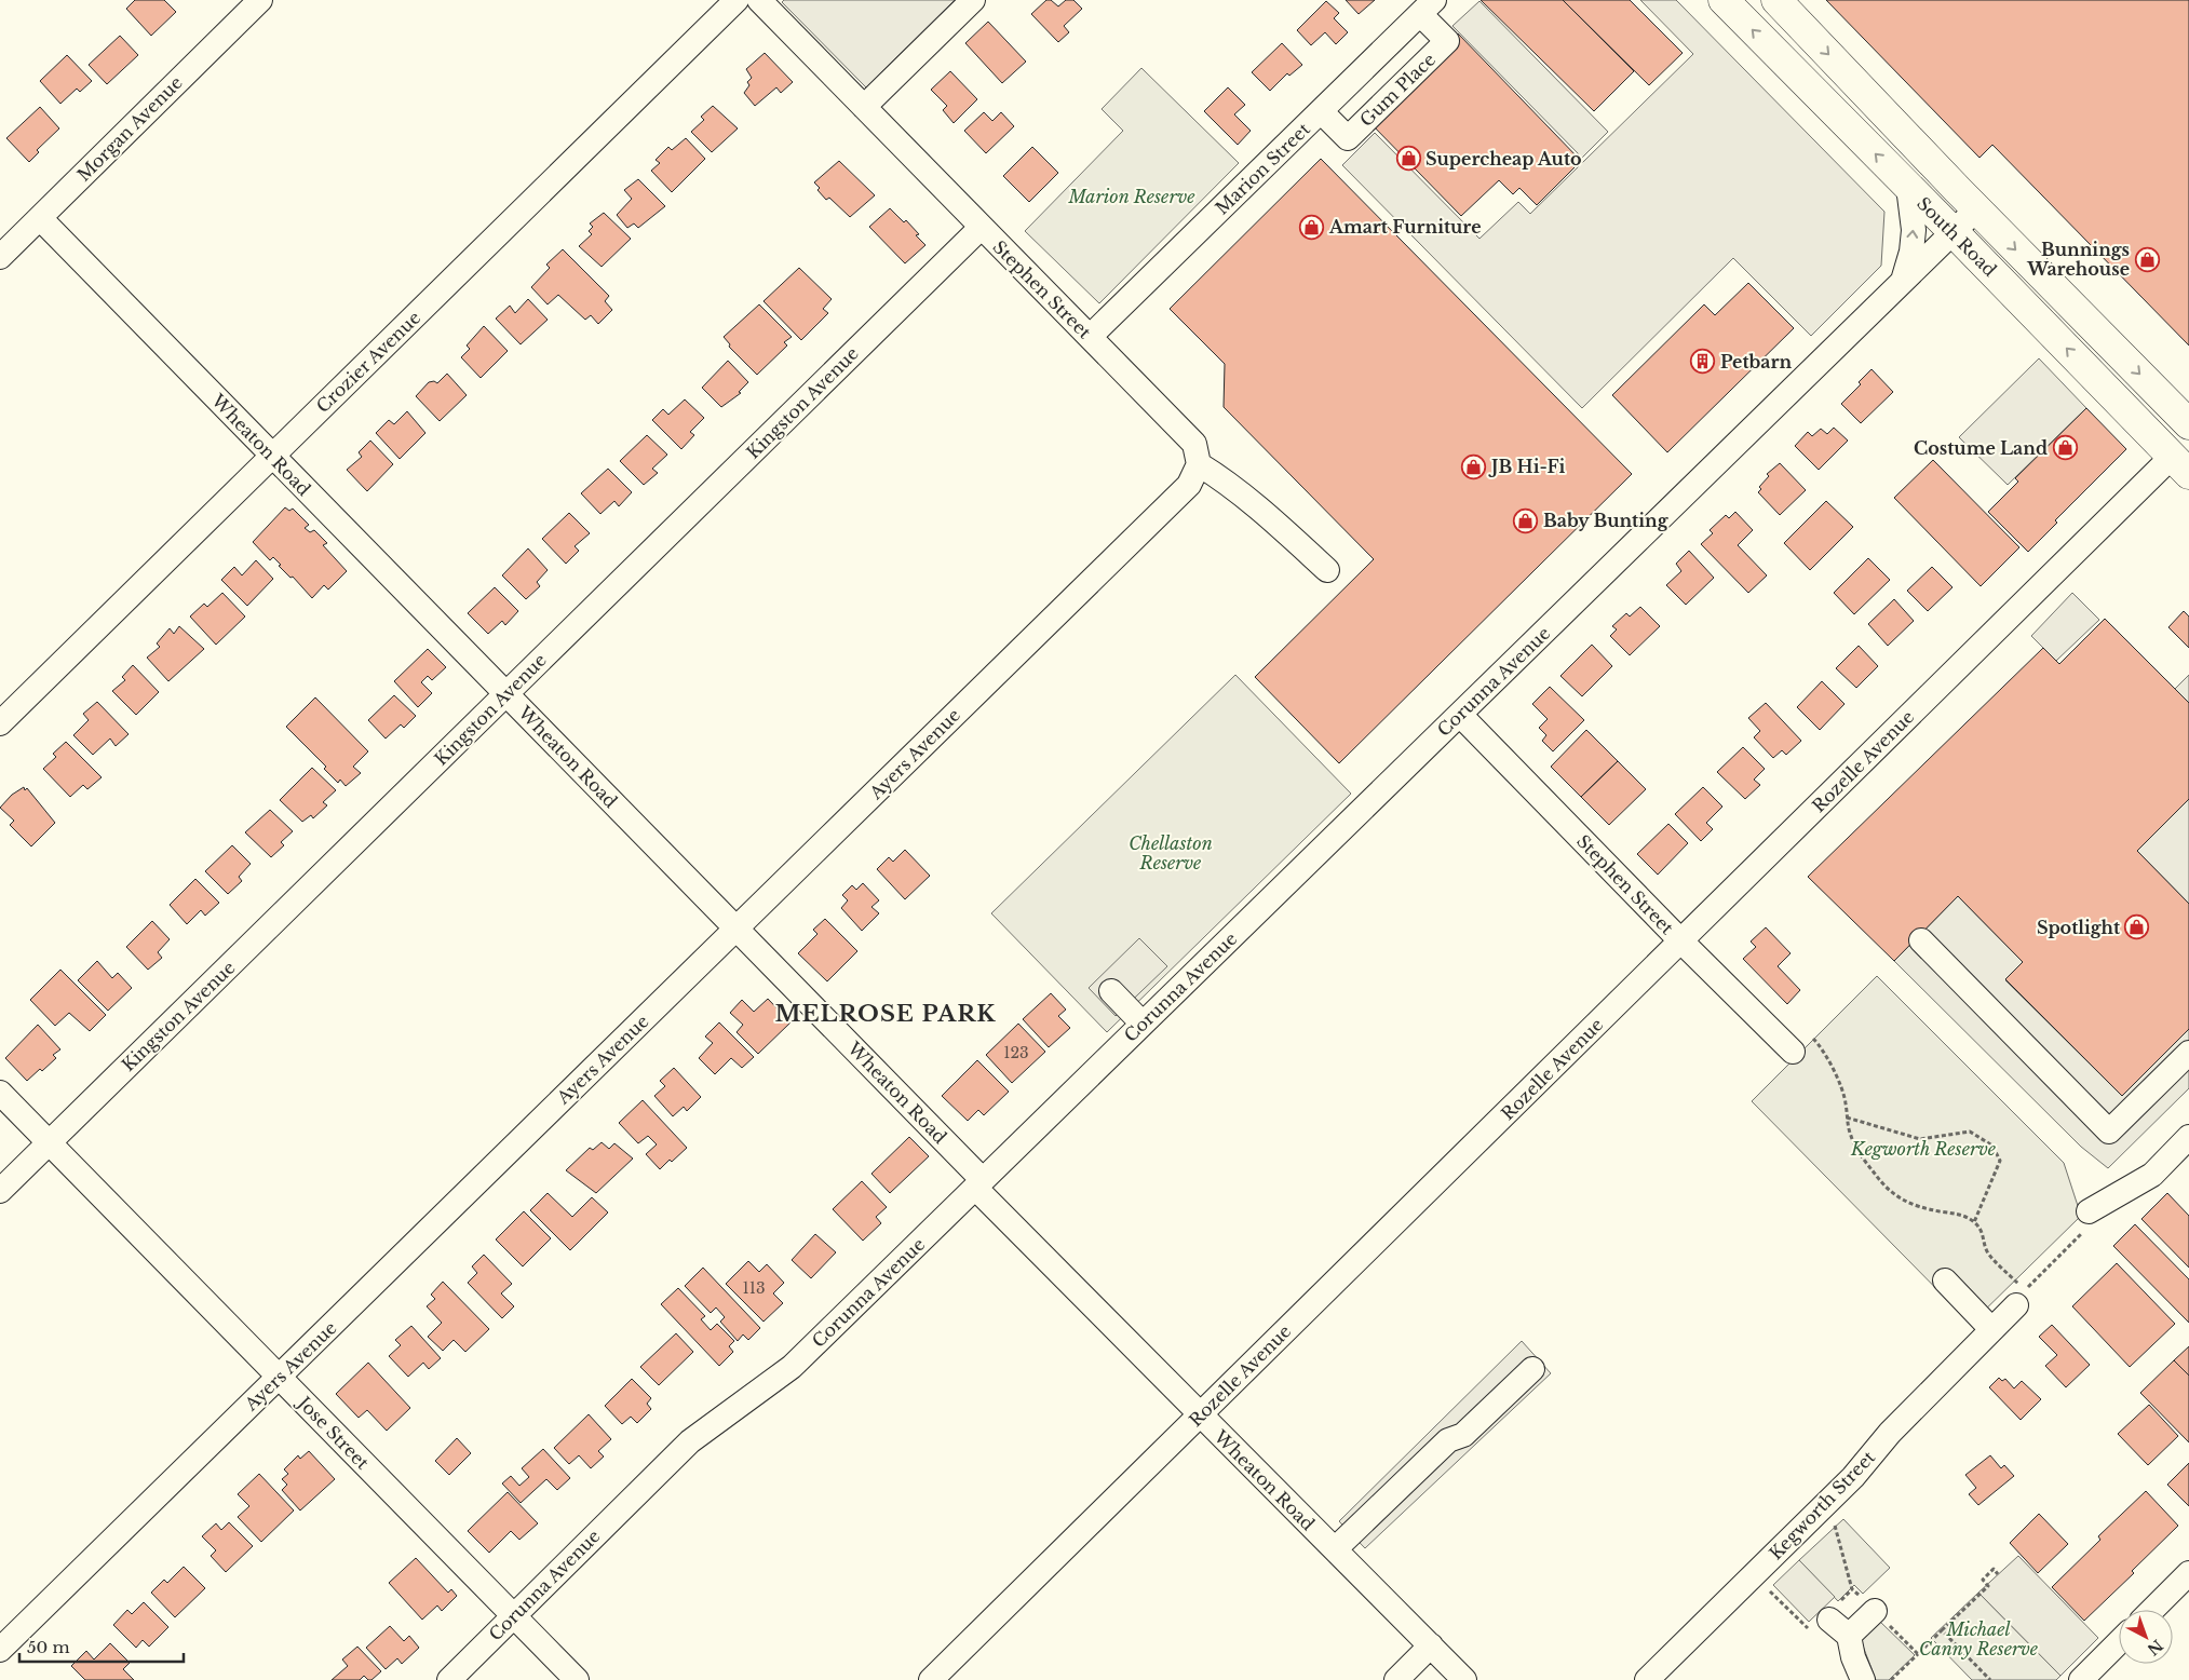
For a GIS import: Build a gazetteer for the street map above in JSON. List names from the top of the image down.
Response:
{
  "streets": {
    "highway": ["South Road"],
    "street": [
      "Gum Place",
      "Morgan Avenue",
      "Marion Street",
      "Stephen Street",
      "Crozier Avenue",
      "Kingston Avenue",
      "Wheaton Road",
      "Corunna Avenue",
      "Ayers Avenue",
      "Rozelle Avenue",
      "Jose Street",
      "Kegworth Street"
    ]
  },
  "crossings": [
    ["Gum Place", "Marion Street"],
    ["Morgan Avenue", "Wheaton Road"],
    ["Marion Street", "Stephen Street"],
    ["South Road", "Corunna Avenue"],
    ["South Road", "Rozelle Avenue"],
    ["Stephen Street", "Kingston Avenue"],
    ["Stephen Street", "Corunna Avenue"],
    ["Stephen Street", "Ayers Avenue"],
    ["Stephen Street", "Rozelle Avenue"],
    ["Crozier Avenue", "Wheaton Road"],
    ["Kingston Avenue", "Wheaton Road"],
    ["Kingston Avenue", "Jose Street"],
    ["Wheaton Road", "Corunna Avenue"],
    ["Wheaton Road", "Ayers Avenue"],
    ["Wheaton Road", "Rozelle Avenue"],
    ["Corunna Avenue", "Jose Street"],
    ["Ayers Avenue", "Jose Street"]
  ],
  "districts": ["MELROSE PARK"],
  "parks": [
    "Marion Reserve",
    "Chellaston Reserve",
    "Kegworth Reserve",
    "Michael Canny Reserve"
  ],
  "places": {
    "shop": [
      "Supercheap Auto",
      "Amart Furniture",
      "Bunnings Warehouse",
      "Costume Land",
      "JB Hi-Fi",
      "Baby Bunting",
      "Spotlight"
    ],
    "building": ["Petbarn"]
  },
  "house_numbers": ["123", "113"],
  "scale_bar": "50 m",
  "north": "bottom right"
}
